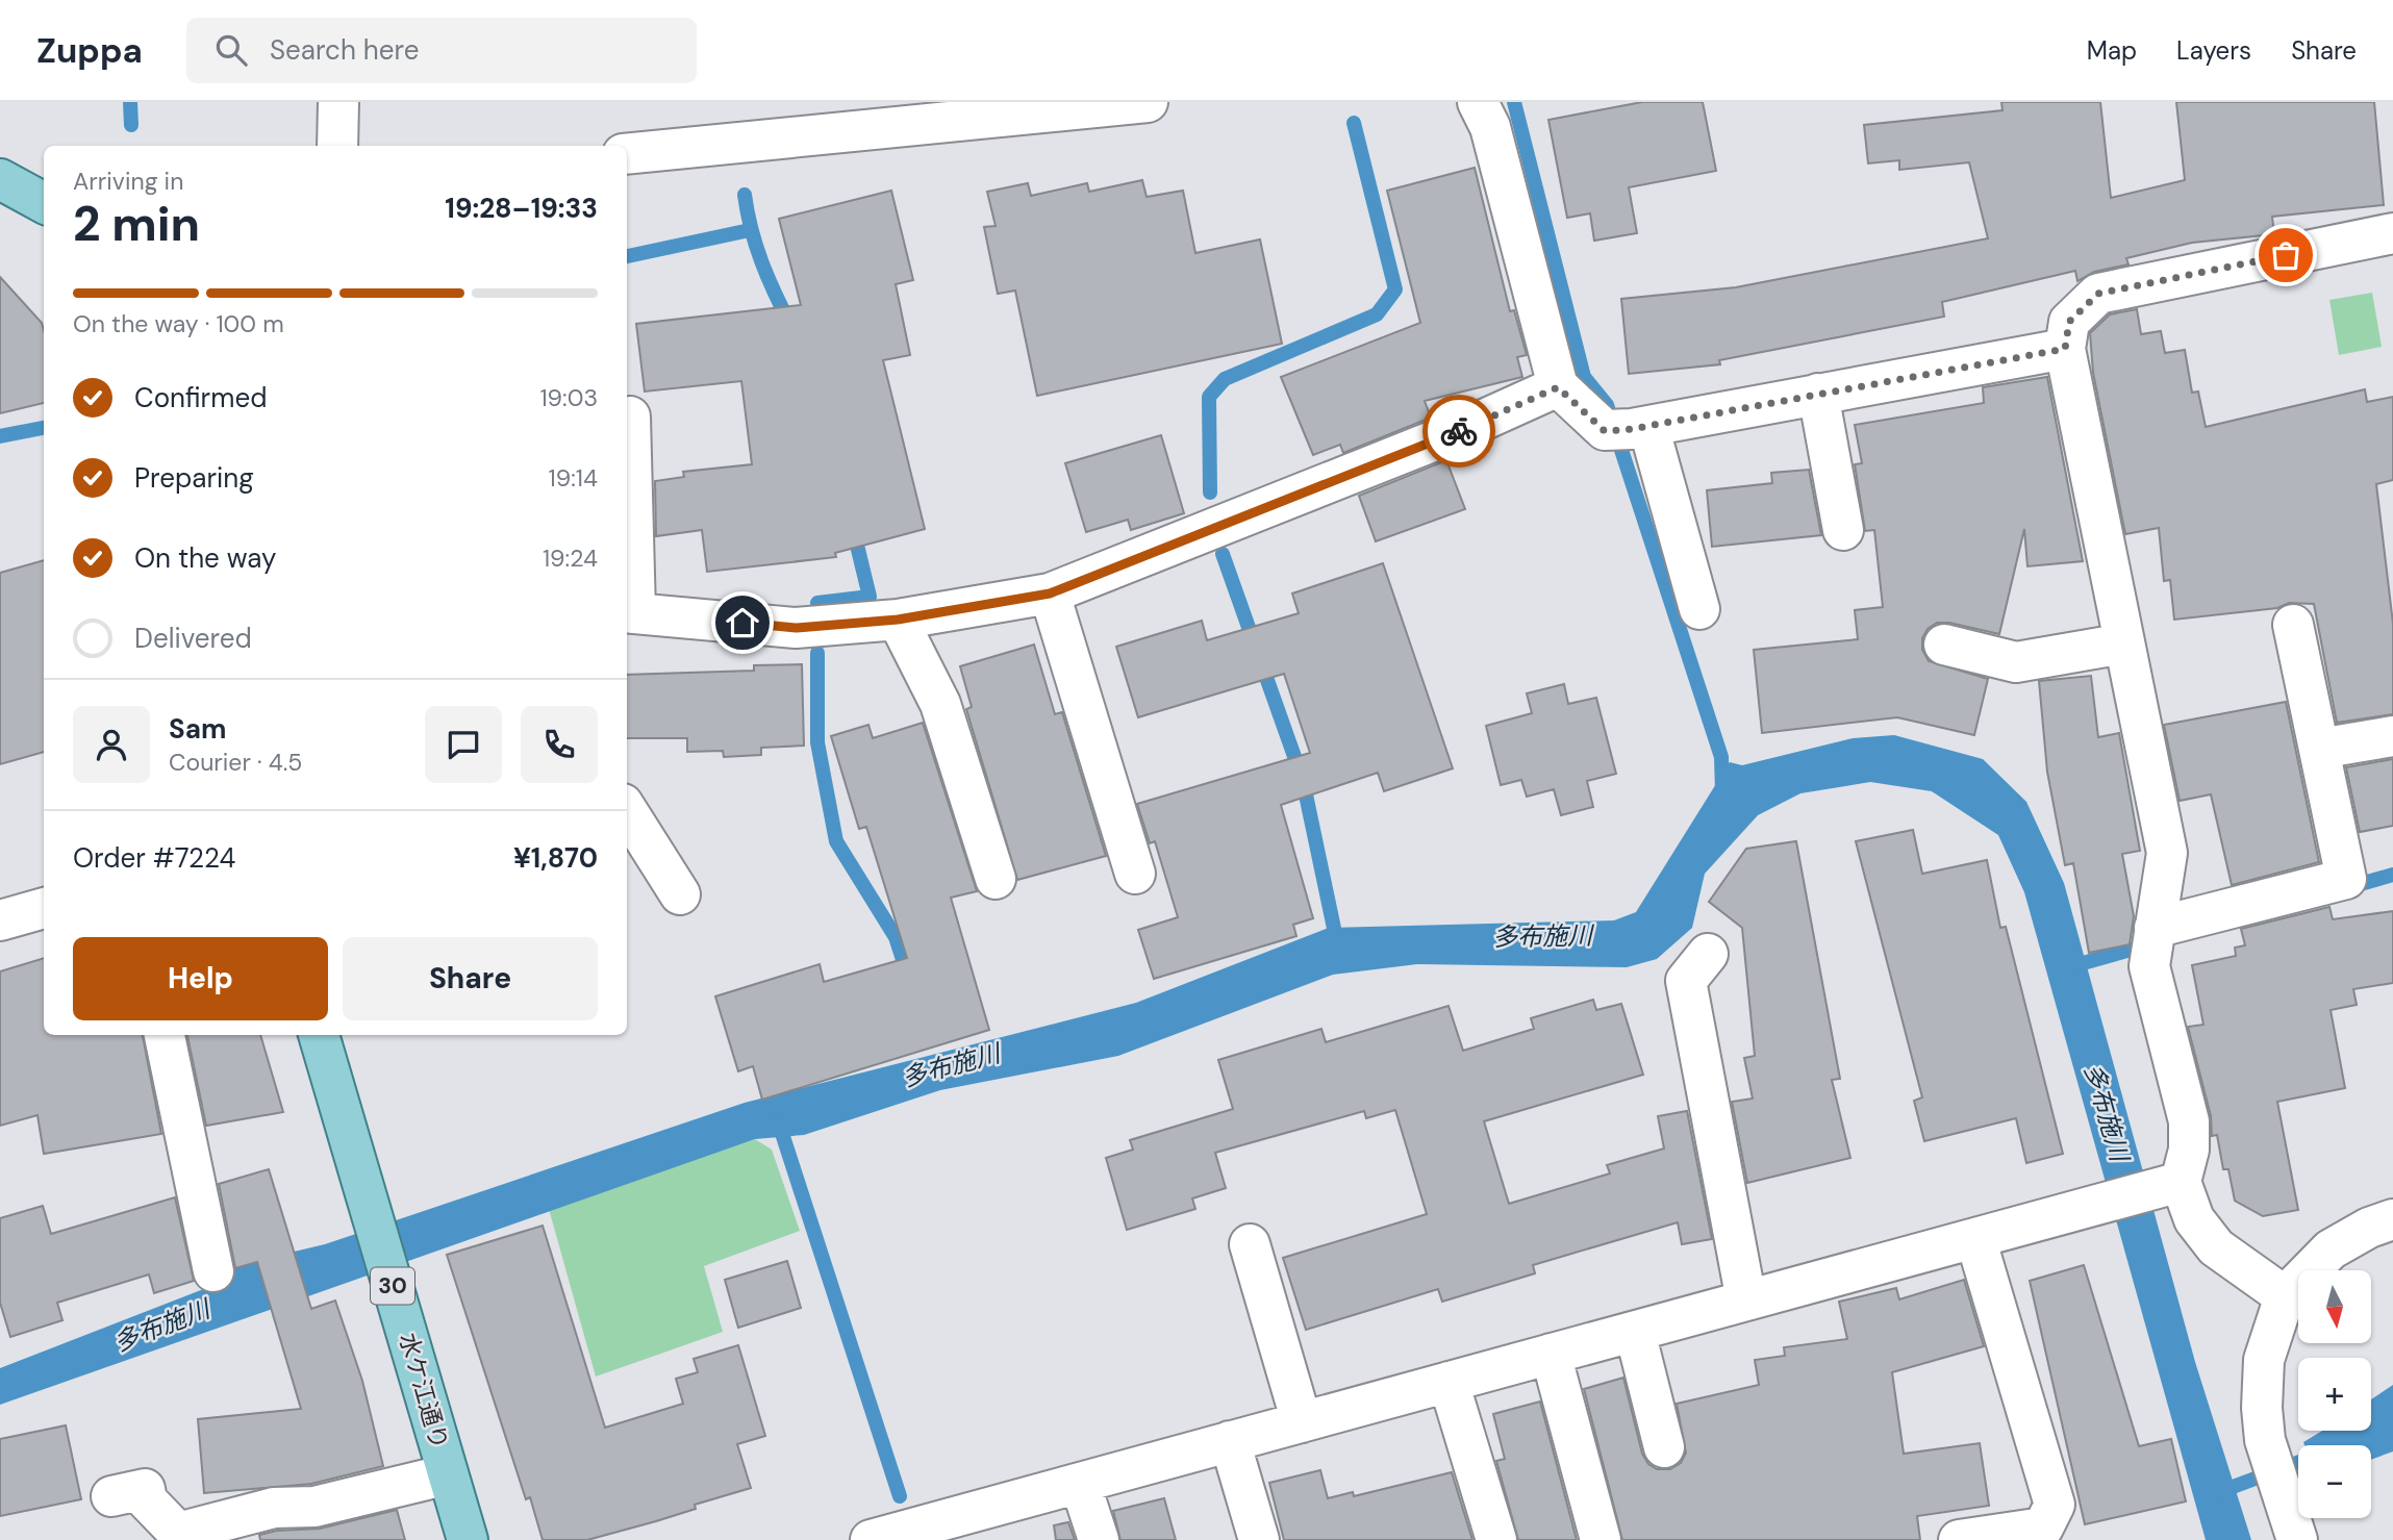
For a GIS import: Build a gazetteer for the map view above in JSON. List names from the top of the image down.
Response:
{
  "streets": {
    "main road": ["30", "水ケ江通り"]
  },
  "water": ["多布施川"],
  "north": "bottom",
  "page": {
    "header": "Zuppa",
    "search": "Search here",
    "nav": ["Map", "Layers", "Share"],
    "heading": ["2 min", "Arriving in", "19:28–19:33"],
    "panel": [
      "Sam",
      "Courier · 4.5",
      "Order #7224",
      "¥1,870"
    ],
    "bar": "On the way · 100 m",
    "list": [
      ["Confirmed", "19:03"],
      ["Preparing", "19:14"],
      ["On the way", "19:24"],
      "Delivered"
    ],
    "buttons": ["Help", "Share"],
    "map_buttons": ["+", "−"]
  }
}
